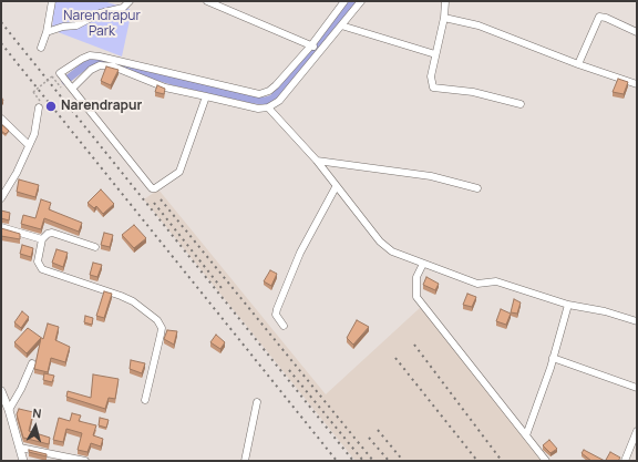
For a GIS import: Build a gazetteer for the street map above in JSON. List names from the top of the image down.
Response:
{
  "parks": ["Narendrapur Park"],
  "places": ["Narendrapur"],
  "north": "top"
}
